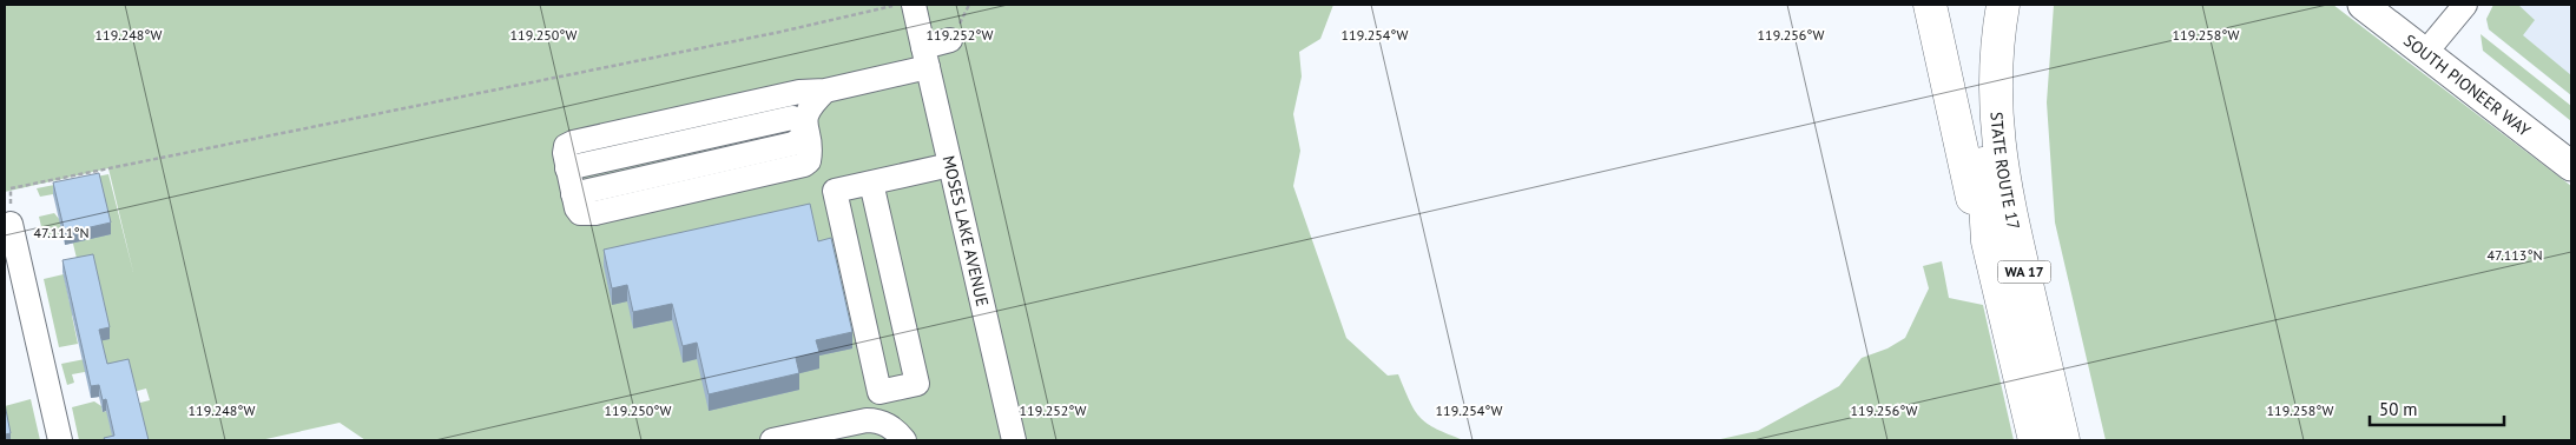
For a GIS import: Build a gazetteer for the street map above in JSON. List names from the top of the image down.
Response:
{
  "streets": {
    "highway": ["STATE ROUTE 17", "WA 17"],
    "main road": ["SOUTH PIONEER WAY"],
    "street": ["MOSES LAKE AVENUE"]
  },
  "crossings": [
    ["STATE ROUTE 17", "WA 17"]
  ],
  "scale_bar": "50 m",
  "coordinates": [
    "119.248°W",
    "119.250°W",
    "119.252°W",
    "119.254°W",
    "119.258°W",
    "119.256°W",
    "47.111°N",
    "47.113°N"
  ]
}
